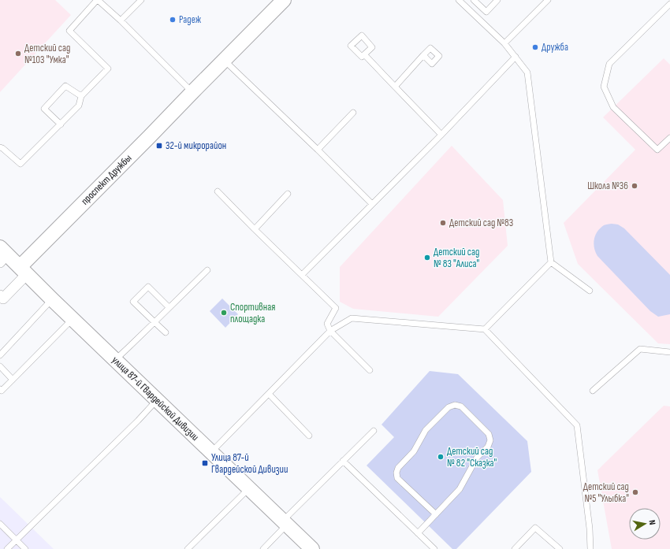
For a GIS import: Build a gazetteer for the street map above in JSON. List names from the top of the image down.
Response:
{
  "streets": {
    "street": ["проспект Дружбы", "улица 87-й Гвардейской Дивизии"]
  },
  "crossings": [
    ["проспект Дружбы", "улица 87-й Гвардейской Дивизии"]
  ],
  "places": {
    "other": [
      "Радеж",
      "Дружба",
      "Детский сад №103 \"Умка\"",
      "Школа №36",
      "Детский сад №83",
      "Детский сад № 83 \"Алиса\"",
      "Спортивная площадка",
      "Детский сад № 82 \"Сказка\"",
      "Детский сад №5 \"Улыбка\""
    ],
    "transit": ["32-й микрорайон", "Улица 87-й Гвардейской Дивизии"]
  },
  "north": "right"
}
